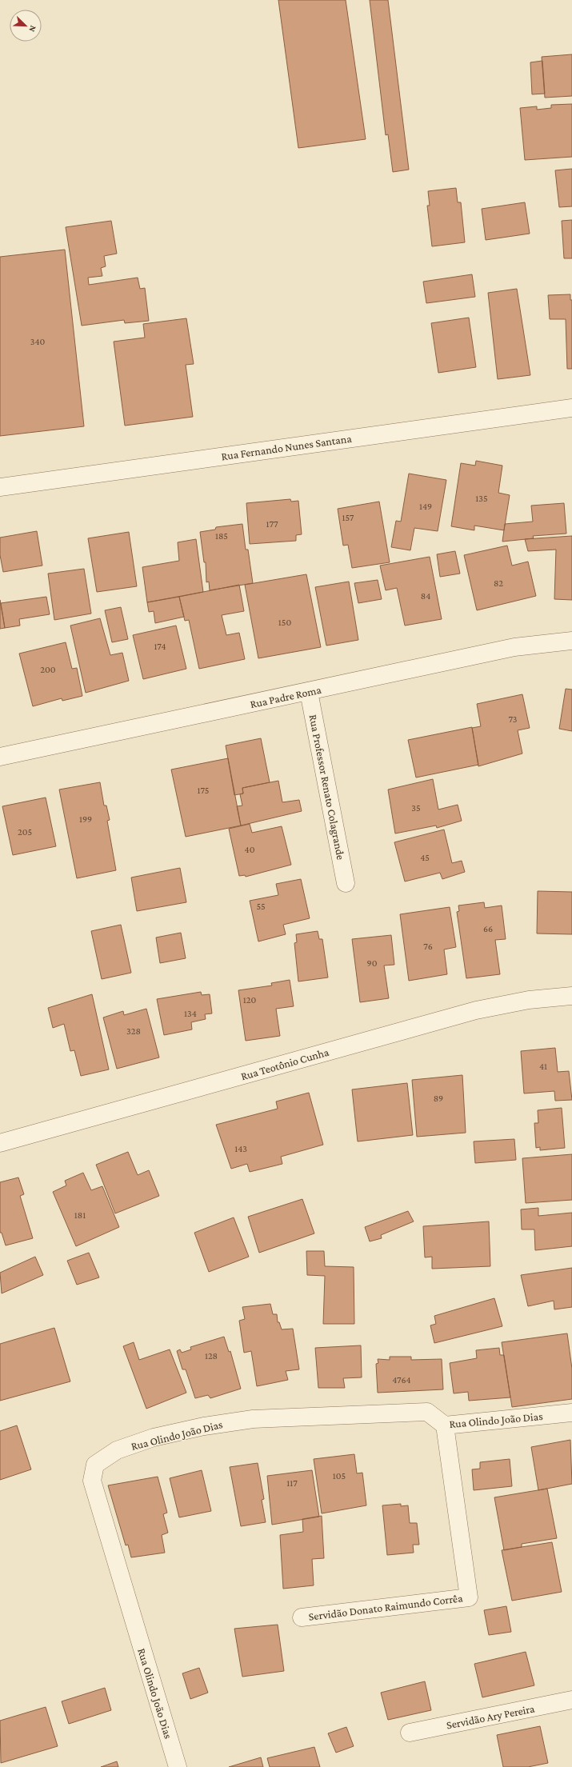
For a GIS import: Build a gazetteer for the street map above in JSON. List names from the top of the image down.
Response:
{
  "streets": {
    "street": [
      "Rua Fernando Nunes Santana",
      "Rua Padre Roma",
      "Rua Professor Renato Colagrande",
      "Rua Teotônio Cunha",
      "Rua Olindo João Dias",
      "Servidão Donato Raimundo Corrêa",
      "Servidão Ary Pereira"
    ]
  },
  "crossings": [
    ["Rua Padre Roma", "Rua Professor Renato Colagrande"],
    ["Rua Olindo João Dias", "Servidão Donato Raimundo Corrêa"]
  ],
  "house_numbers": [
    "340",
    "135",
    "149",
    "157",
    "177",
    "185",
    "82",
    "84",
    "150",
    "174",
    "200",
    "73",
    "175",
    "35",
    "199",
    "205",
    "40",
    "45",
    "55",
    "66",
    "76",
    "90",
    "120",
    "134",
    "328",
    "41",
    "89",
    "143",
    "181",
    "128",
    "4764",
    "105",
    "117"
  ],
  "north": "bottom right"
}
